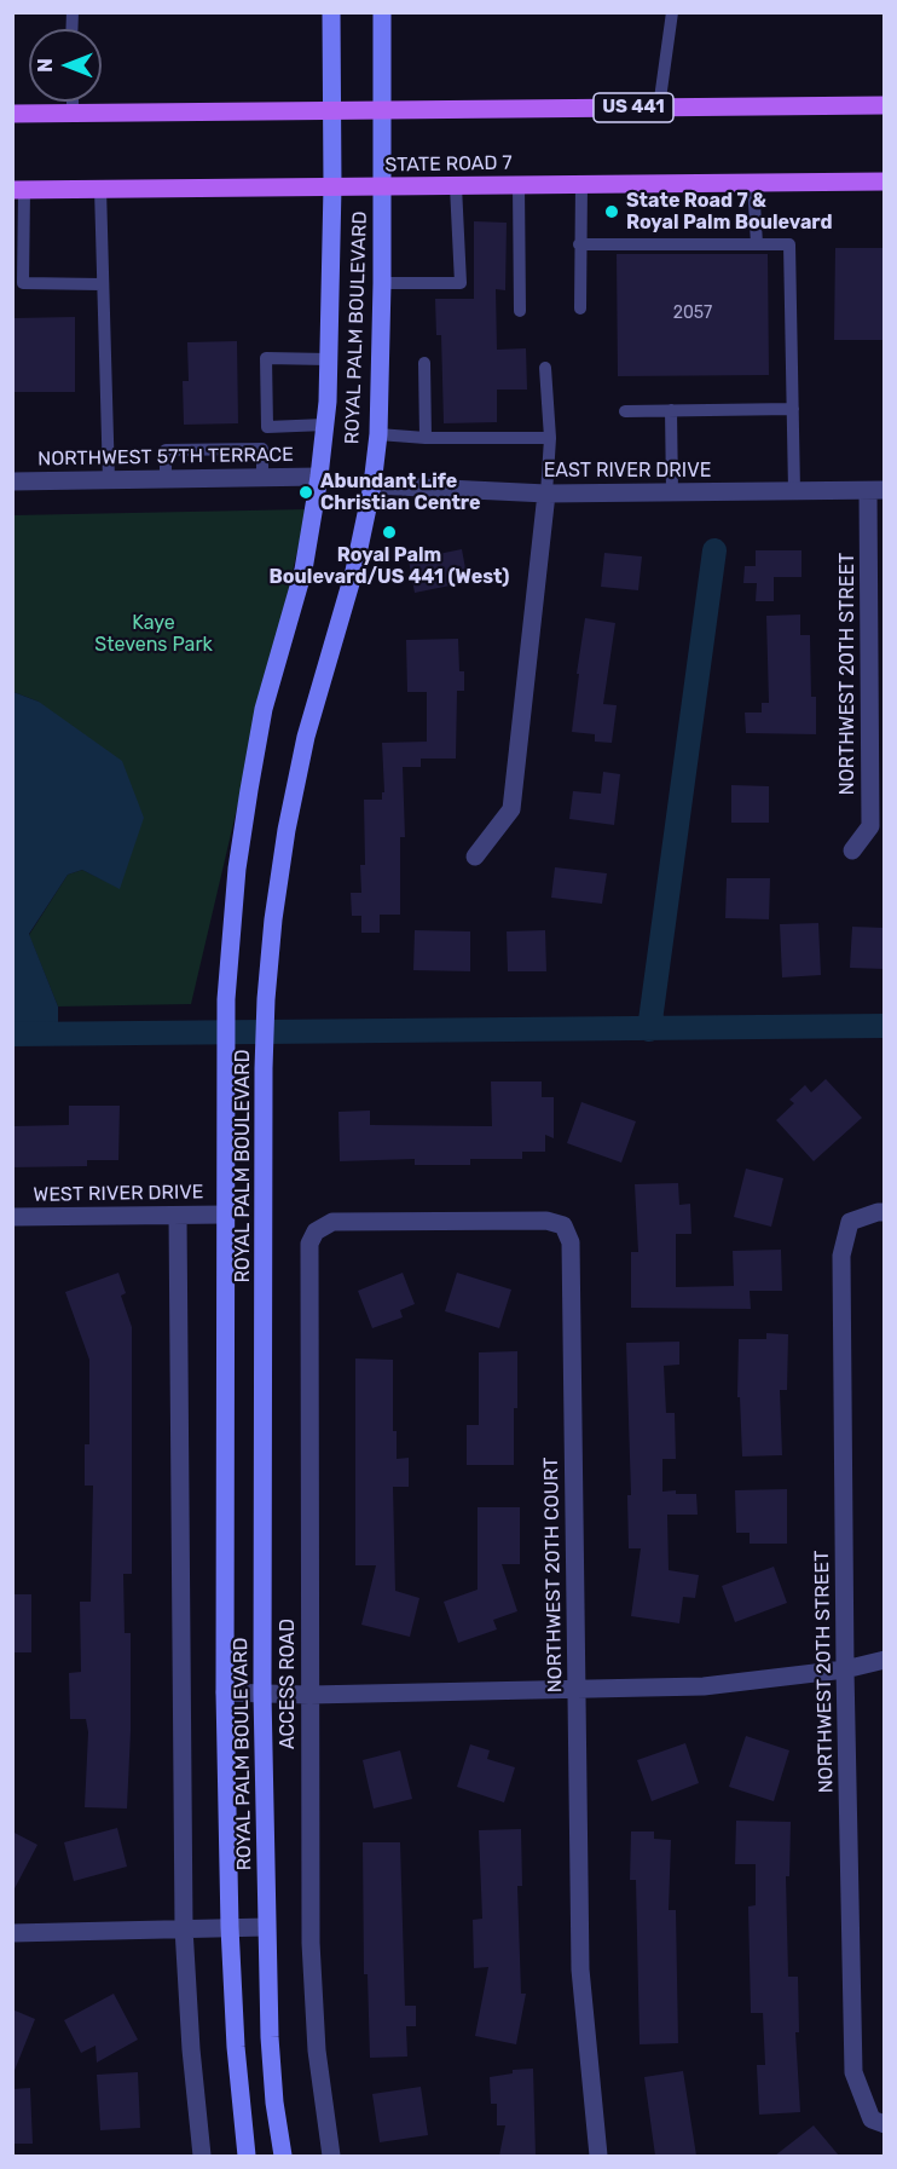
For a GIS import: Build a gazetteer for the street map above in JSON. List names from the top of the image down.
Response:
{
  "streets": {
    "main road": ["US 441", "STATE ROAD 7", "ROYAL PALM BOULEVARD"],
    "street": [
      "NORTHWEST 57TH TERRACE",
      "EAST RIVER DRIVE",
      "NORTHWEST 20TH STREET",
      "WEST RIVER DRIVE",
      "NORTHWEST 20TH COURT",
      "ACCESS ROAD"
    ]
  },
  "crossings": [
    ["US 441", "ROYAL PALM BOULEVARD"],
    ["STATE ROAD 7", "ROYAL PALM BOULEVARD"],
    ["ROYAL PALM BOULEVARD", "NORTHWEST 57TH TERRACE"],
    ["ROYAL PALM BOULEVARD", "EAST RIVER DRIVE"],
    ["ROYAL PALM BOULEVARD", "WEST RIVER DRIVE"],
    ["EAST RIVER DRIVE", "NORTHWEST 20TH STREET"],
    ["NORTHWEST 20TH COURT", "ACCESS ROAD"]
  ],
  "parks": ["Kaye Stevens Park"],
  "places": ["State Road 7 & Royal Palm Boulevard", "Abundant Life Christian Centre", "Royal Palm Boulevard/US 441 (West)"],
  "house_numbers": ["2057"],
  "north": "left"
}
